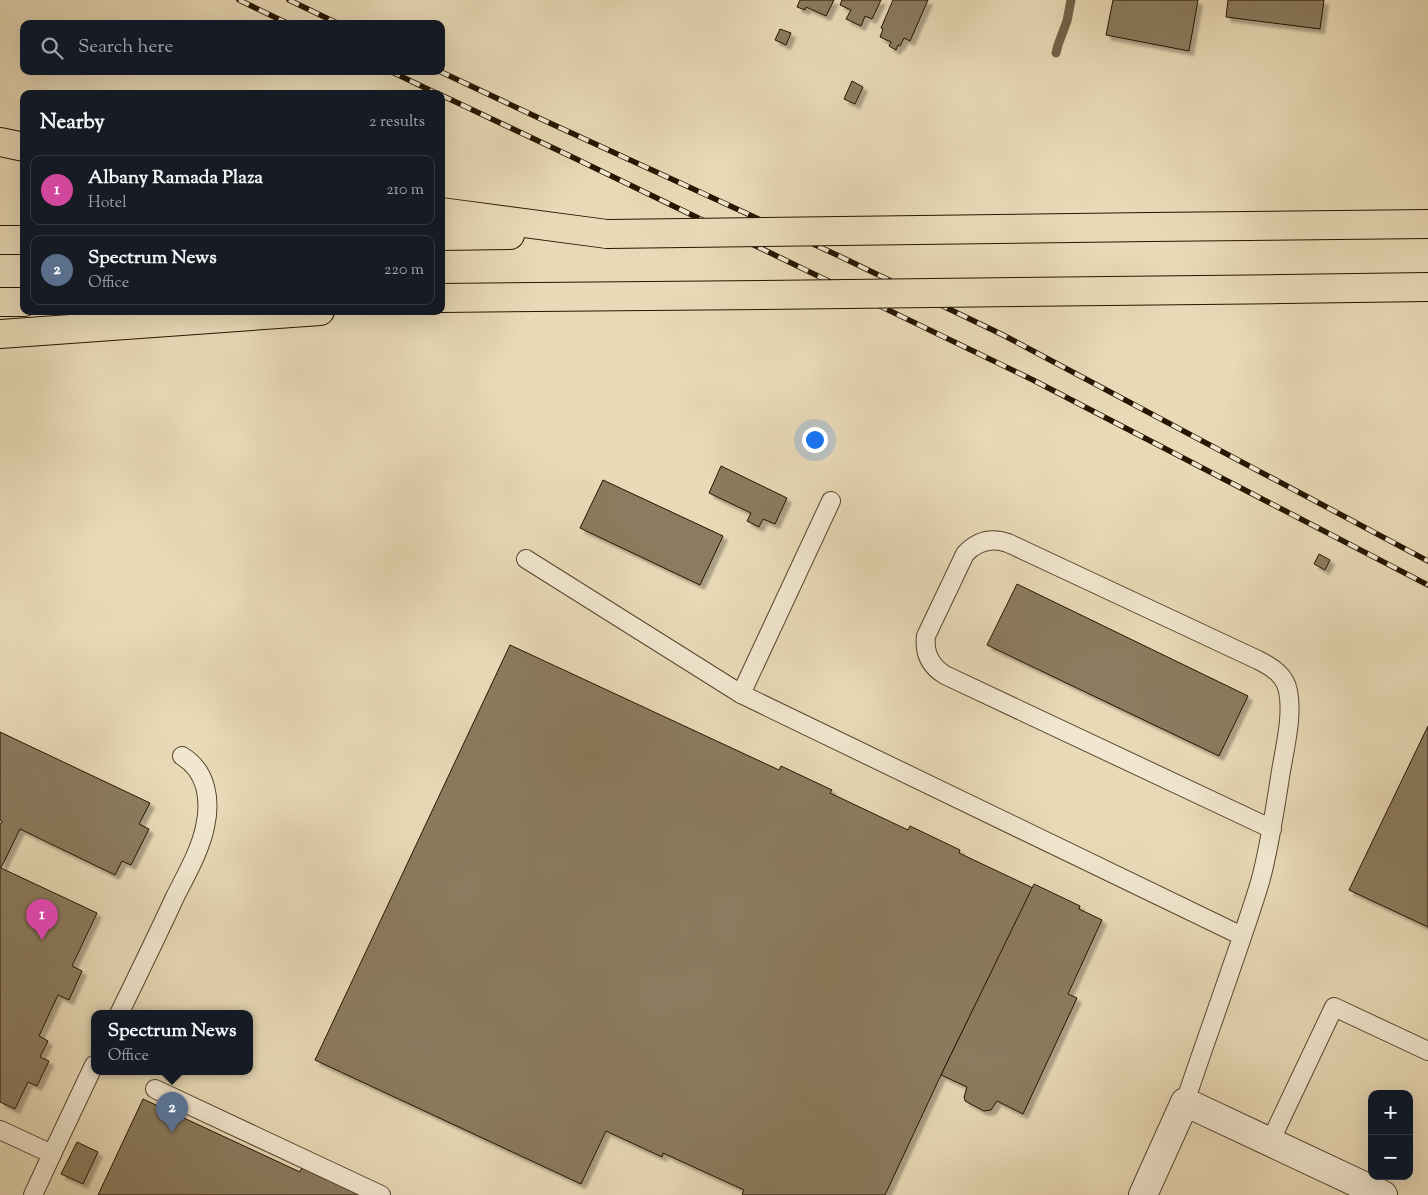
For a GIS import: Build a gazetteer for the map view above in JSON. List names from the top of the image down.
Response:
{
  "page": {
    "search": "Search here",
    "heading": ["Nearby", "2 results"],
    "list": [
      {
        "mark": "1",
        "name": "Albany Ramada Plaza",
        "note": "Hotel",
        "value": "210 m"
      },
      {
        "mark": "2",
        "name": "Spectrum News",
        "note": "Office",
        "value": "220 m"
      }
    ],
    "pins": ["1", "2"],
    "popup": ["Spectrum News", "Office"],
    "map_buttons": ["+", "−"]
  }
}
